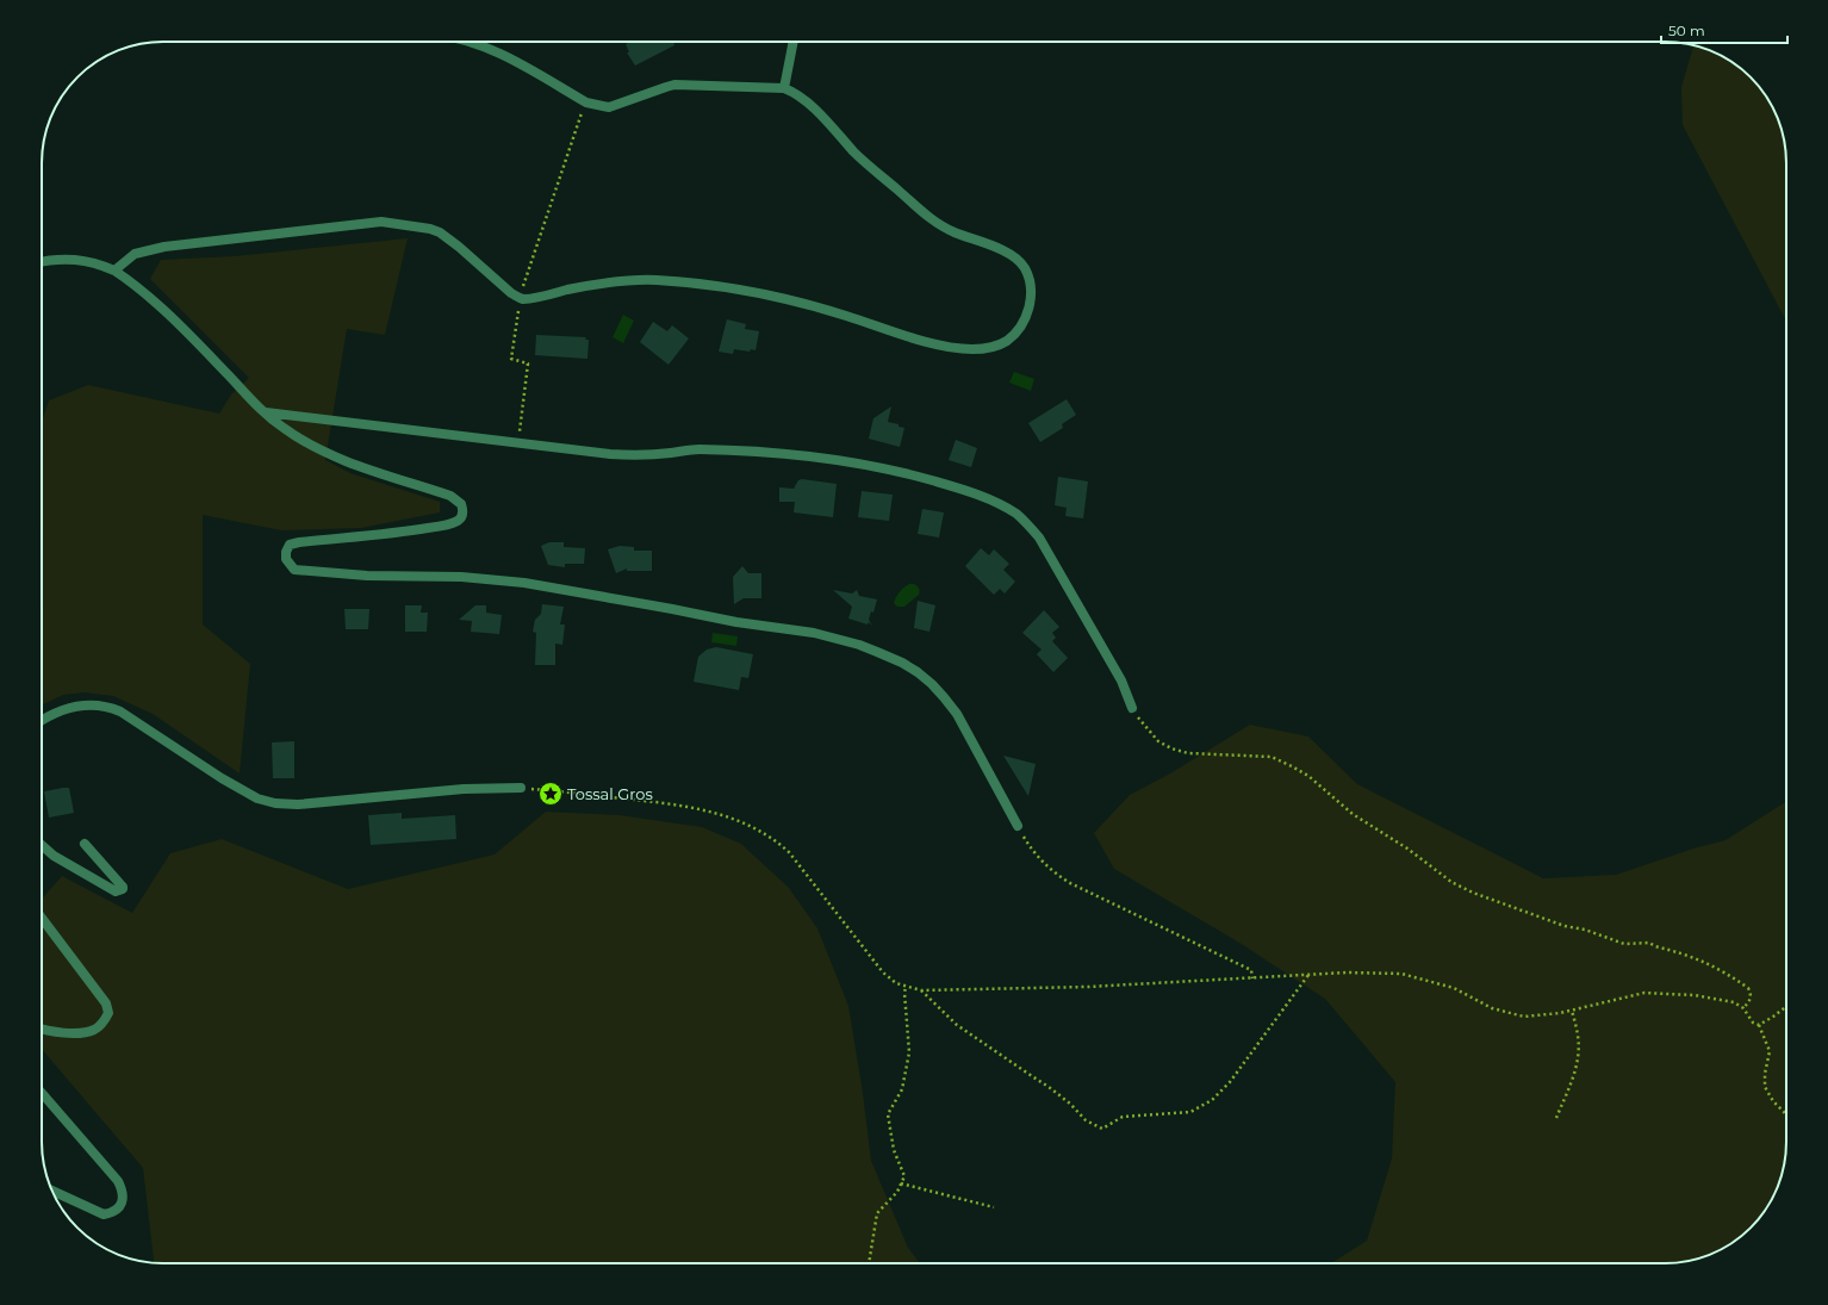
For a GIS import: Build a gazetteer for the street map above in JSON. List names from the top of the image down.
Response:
{
  "places": {
    "place": ["Tossal Gros"]
  },
  "scale_bar": "50 m"
}
